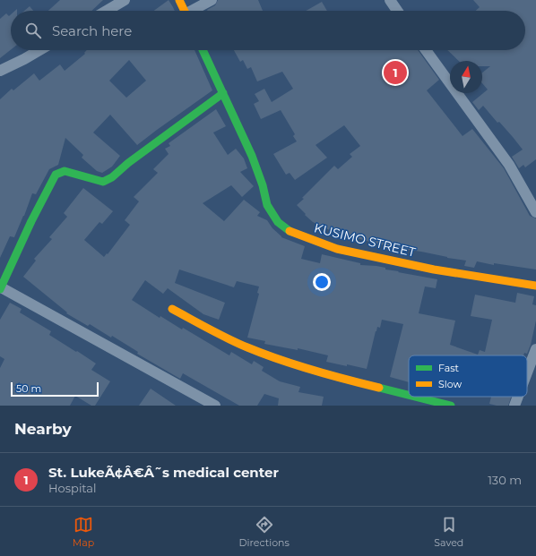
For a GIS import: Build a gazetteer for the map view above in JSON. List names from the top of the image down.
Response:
{
  "streets": {
    "street": ["KUSIMO STREET"]
  },
  "legend": ["Fast", "Slow"],
  "scale_bar": "50 m",
  "north": "top",
  "page": {
    "search": "Search here",
    "pins": "1",
    "scale": "50 m",
    "heading": "Nearby",
    "list": [
      {
        "mark": "1",
        "name": "St. LukeÃ¢Â€Â˜s medical center",
        "note": "Hospital",
        "value": "130 m"
      }
    ],
    "nav": ["Map", "Directions", "Saved"]
  }
}
